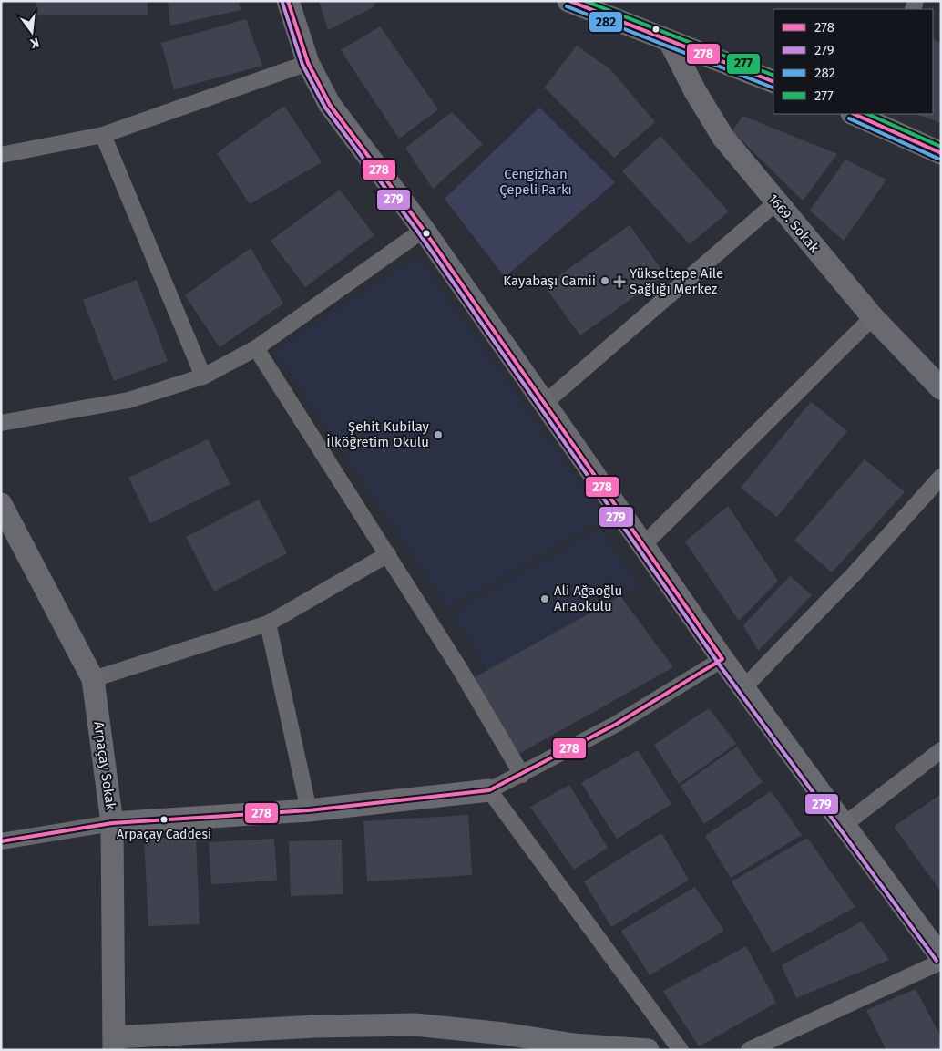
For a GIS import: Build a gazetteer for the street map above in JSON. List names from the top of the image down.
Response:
{
  "streets": {
    "street": ["1669. Sokak", "Arpaçay Sokak"]
  },
  "parks": ["Cengizhan Çepeli Parkı"],
  "places": {
    "other": [
      "Kayabaşı Camii",
      "Şehit Kubilay İlköğretim Okulu",
      "Ali Ağaoğlu Anaokulu",
      "Arpaçay Caddesi"
    ],
    "health": ["Yükseltepe Aile Sağlığı Merkez"]
  },
  "lines": [
    "transit line 278",
    "transit line 277",
    "transit line 279",
    "transit line 282"
  ],
  "legend": [
    "278",
    "279",
    "282",
    "277"
  ],
  "north": "bottom"
}
